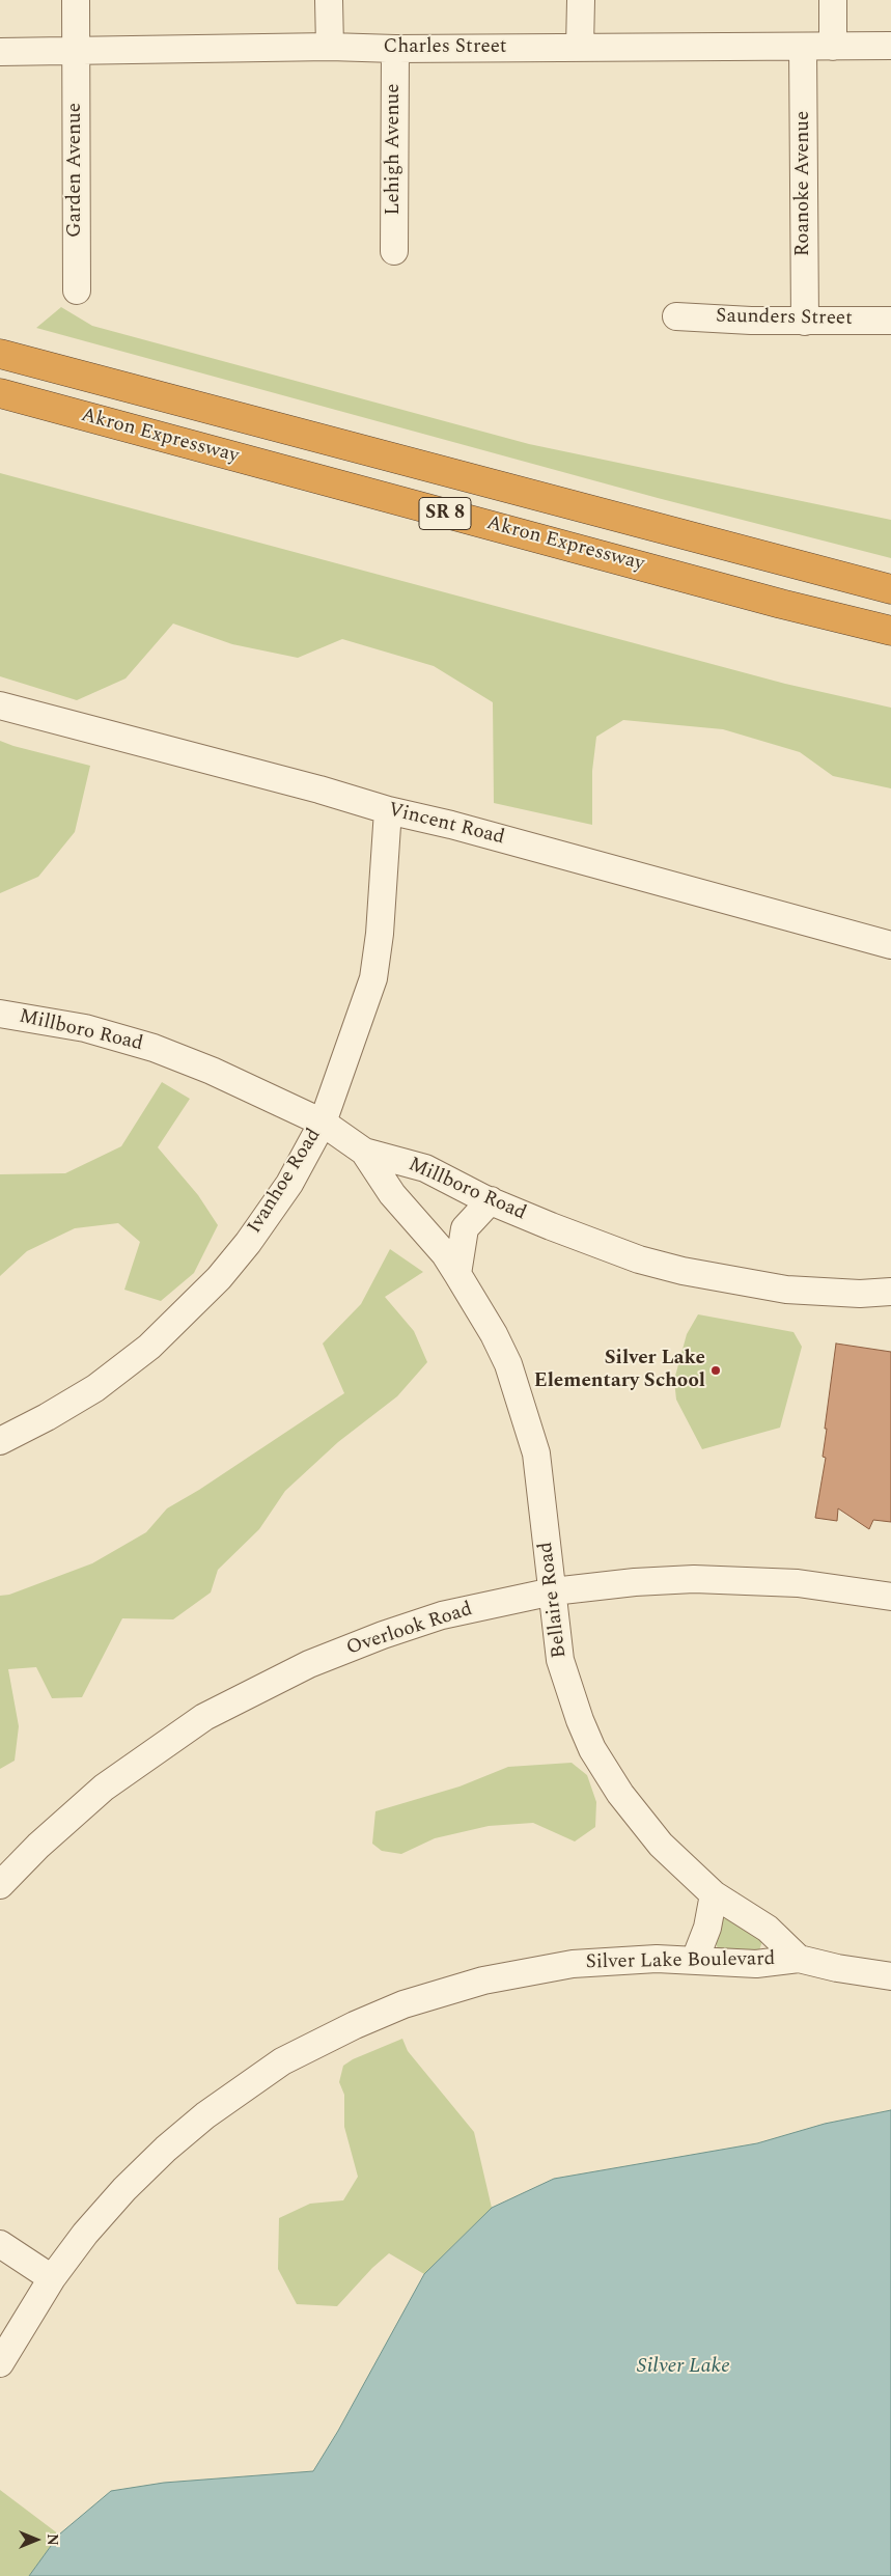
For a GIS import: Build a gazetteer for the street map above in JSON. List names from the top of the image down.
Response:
{
  "streets": {
    "highway": ["Akron Expressway", "SR 8"],
    "street": [
      "Charles Street",
      "Lehigh Avenue",
      "Garden Avenue",
      "Roanoke Avenue",
      "Saunders Street",
      "Vincent Road",
      "Millboro Road",
      "Ivanhoe Road",
      "Bellaire Road",
      "Overlook Road",
      "Silver Lake Boulevard"
    ]
  },
  "crossings": [
    ["Charles Street", "Lehigh Avenue"],
    ["Charles Street", "Garden Avenue"],
    ["Charles Street", "Roanoke Avenue"],
    ["Roanoke Avenue", "Saunders Street"],
    ["Vincent Road", "Ivanhoe Road"],
    ["Millboro Road", "Ivanhoe Road"],
    ["Millboro Road", "Bellaire Road"],
    ["Bellaire Road", "Overlook Road"],
    ["Bellaire Road", "Silver Lake Boulevard"]
  ],
  "water": ["Silver Lake"],
  "places": ["Silver Lake Elementary School"],
  "north": "right"
}
